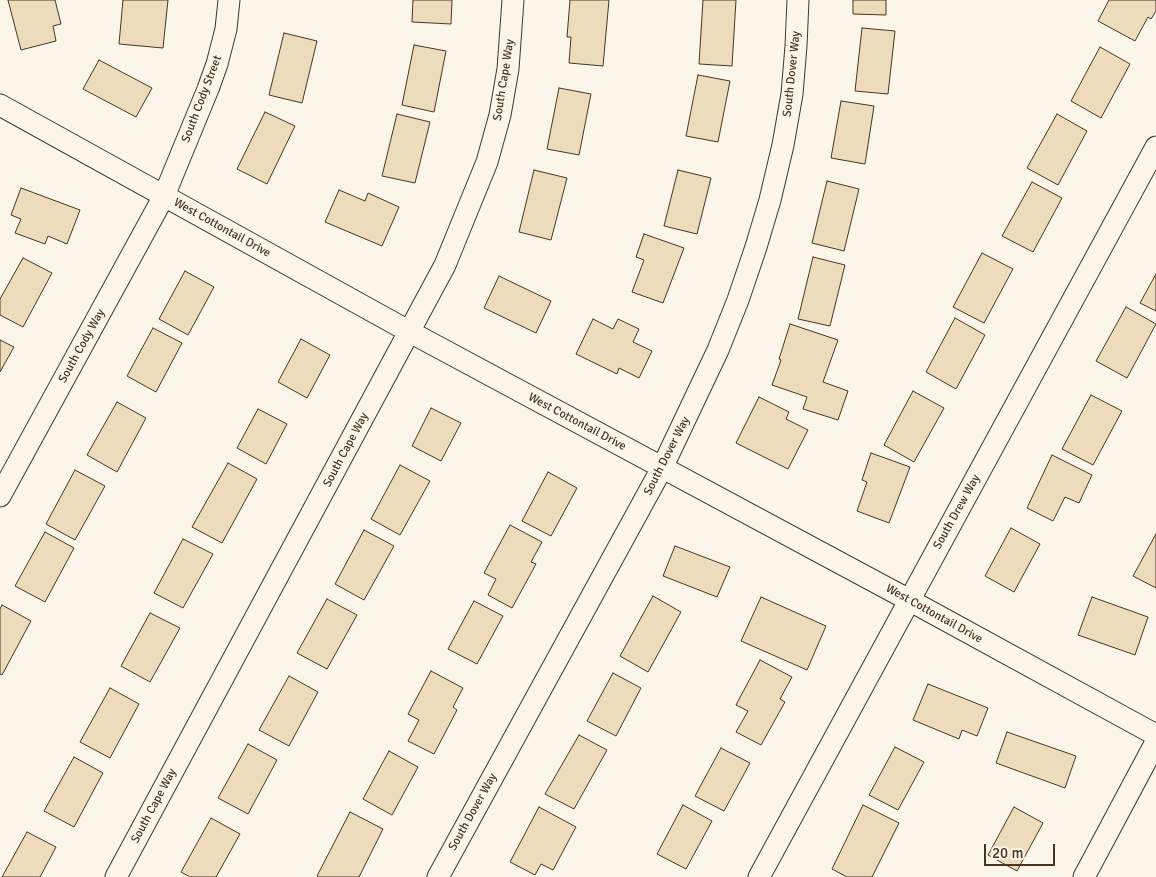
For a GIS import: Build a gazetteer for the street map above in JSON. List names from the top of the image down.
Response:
{
  "streets": {
    "street": [
      "South Dover Way",
      "South Cape Way",
      "South Cody Street",
      "West Cottontail Drive",
      "South Cody Way",
      "South Drew Way"
    ]
  },
  "crossings": [
    ["South Dover Way", "West Cottontail Drive"],
    ["South Cape Way", "West Cottontail Drive"],
    ["South Cody Street", "West Cottontail Drive"],
    ["South Cody Street", "South Cody Way"],
    ["West Cottontail Drive", "South Cody Way"],
    ["West Cottontail Drive", "South Drew Way"]
  ],
  "scale_bar": "20 m"
}
